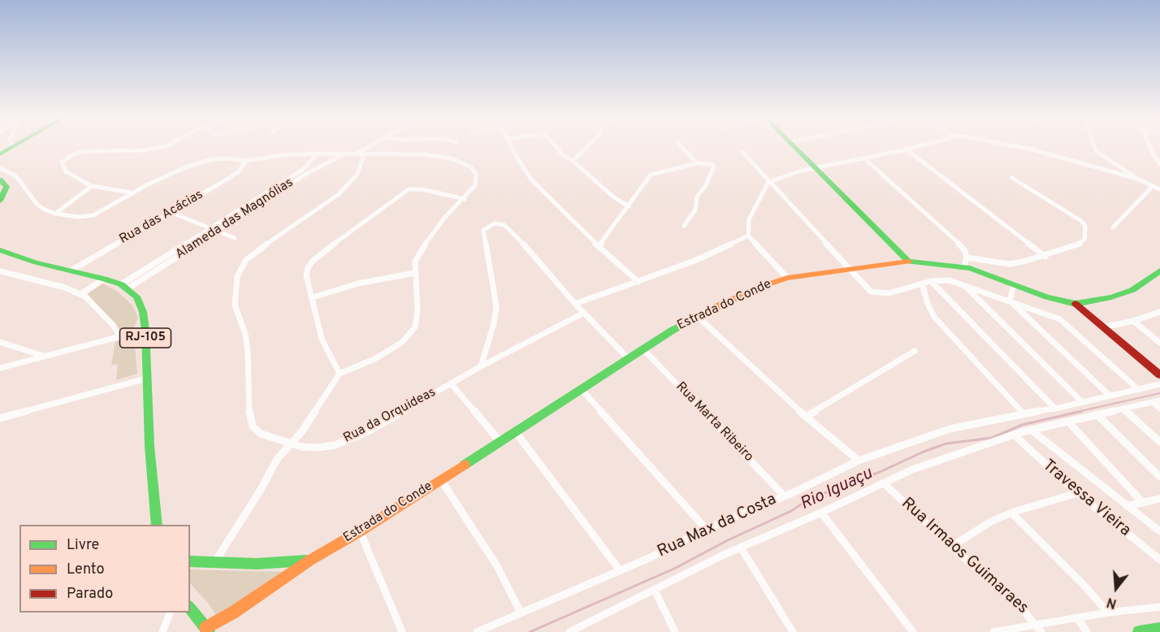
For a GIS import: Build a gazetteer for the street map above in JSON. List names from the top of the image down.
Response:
{
  "streets": {
    "street": [
      "Rua das Acácias",
      "Alameda das Magnólias",
      "Estrada do Conde",
      "RJ-105",
      "Rua da Orquideas",
      "Rua Marta Ribeiro",
      "Travessa Vieira",
      "Rua Max da Costa",
      "Rua Irmaos Guimaraes"
    ]
  },
  "crossings": [
    ["Rua das Acácias", "Alameda das Magnólias"],
    ["Alameda das Magnólias", "RJ-105"],
    ["Alameda das Magnólias", "Rua da Orquideas"],
    ["Estrada do Conde", "Rua Marta Ribeiro"],
    ["Rua Marta Ribeiro", "Rua Max da Costa"],
    ["Travessa Vieira", "Rua Max da Costa"],
    ["Rua Max da Costa", "Rua Irmaos Guimaraes"]
  ],
  "water": ["Rio Iguaçu"],
  "legend": ["Livre", "Lento", "Parado"],
  "north": "bottom"
}
